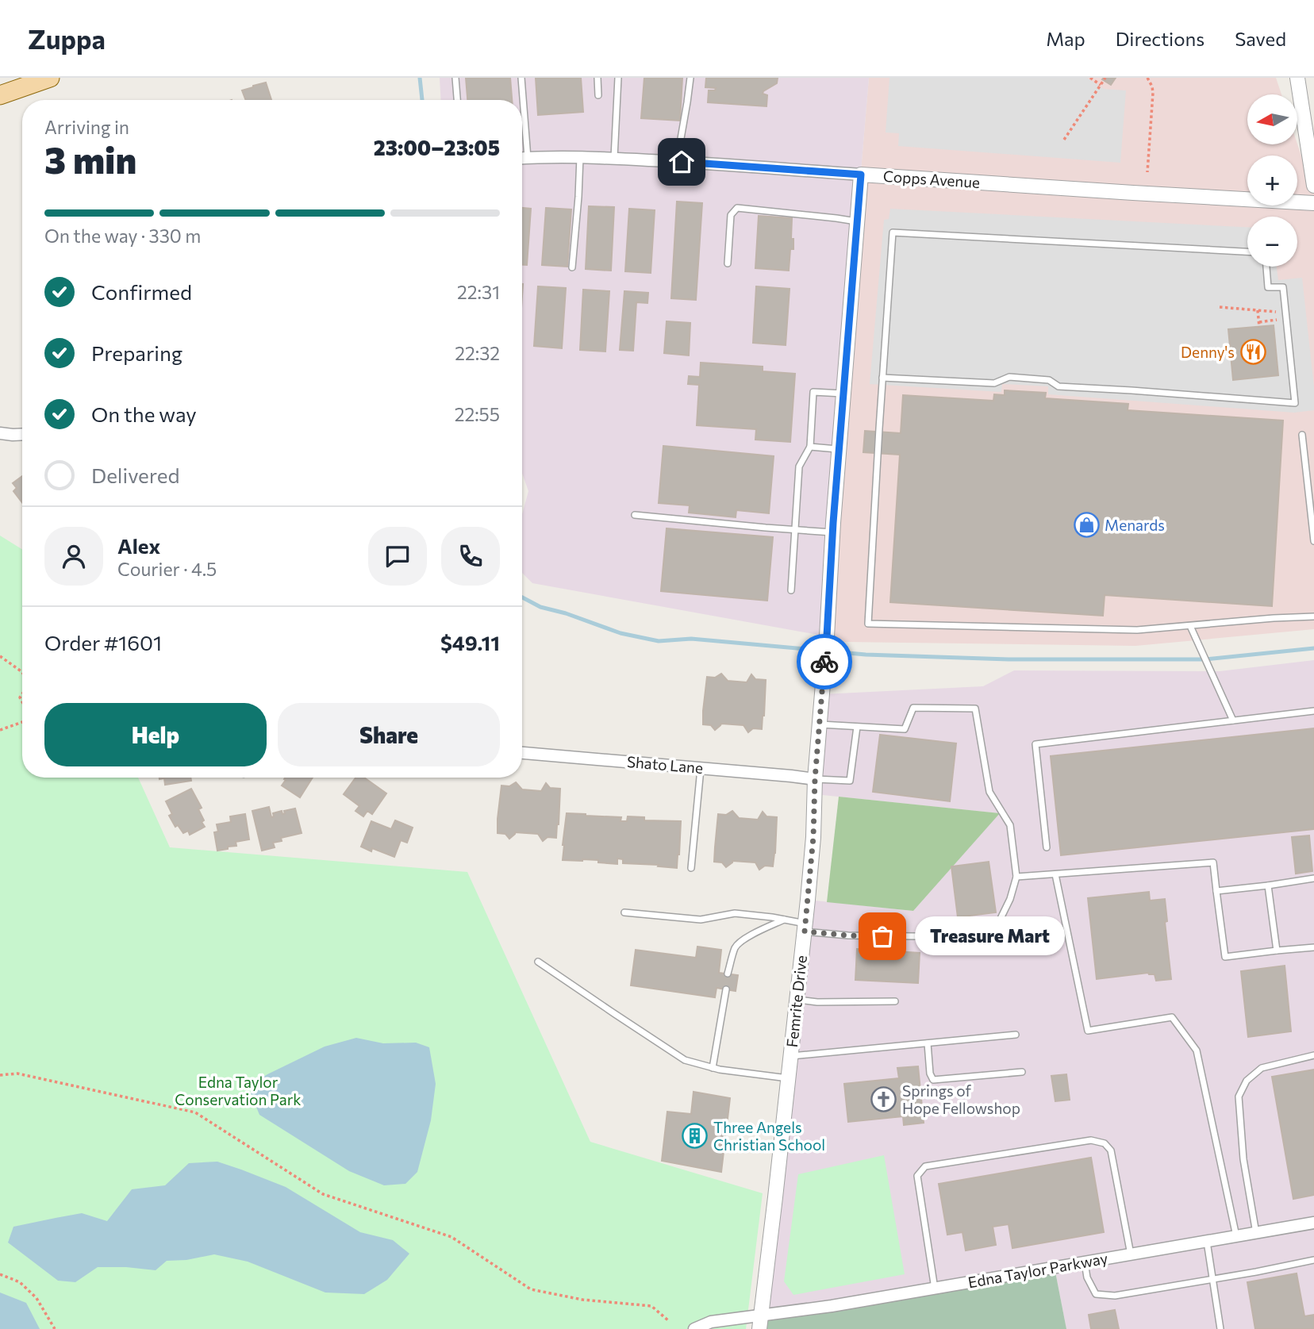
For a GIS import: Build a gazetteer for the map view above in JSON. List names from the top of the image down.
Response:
{
  "streets": {
    "street": [
      "Copps Avenue",
      "Shato Lane",
      "Femrite Drive",
      "Edna Taylor Parkway"
    ]
  },
  "crossings": [
    ["Copps Avenue", "Femrite Drive"],
    ["Shato Lane", "Femrite Drive"],
    ["Femrite Drive", "Edna Taylor Parkway"]
  ],
  "parks": ["Edna Taylor Conservation Park"],
  "places": {
    "restaurant": ["Denny's"],
    "shop": ["Menards"],
    "other": ["Treasure Mart"],
    "church": ["Springs of Hope Fellowshop"],
    "building": ["Three Angels Christian School"]
  },
  "north": "left",
  "page": {
    "header": "Zuppa",
    "nav": ["Map", "Directions", "Saved"],
    "map_buttons": ["+", "−"],
    "heading": ["3 min", "Arriving in", "23:00–23:05"],
    "panel": [
      "Alex",
      "Courier · 4.5",
      "Order #1601",
      "$49.11"
    ],
    "bar": "On the way · 330 m",
    "list": [
      ["Confirmed", "22:31"],
      ["Preparing", "22:32"],
      ["On the way", "22:55"],
      "Delivered"
    ],
    "buttons": ["Help", "Share"],
    "bubble": "Treasure Mart"
  }
}
